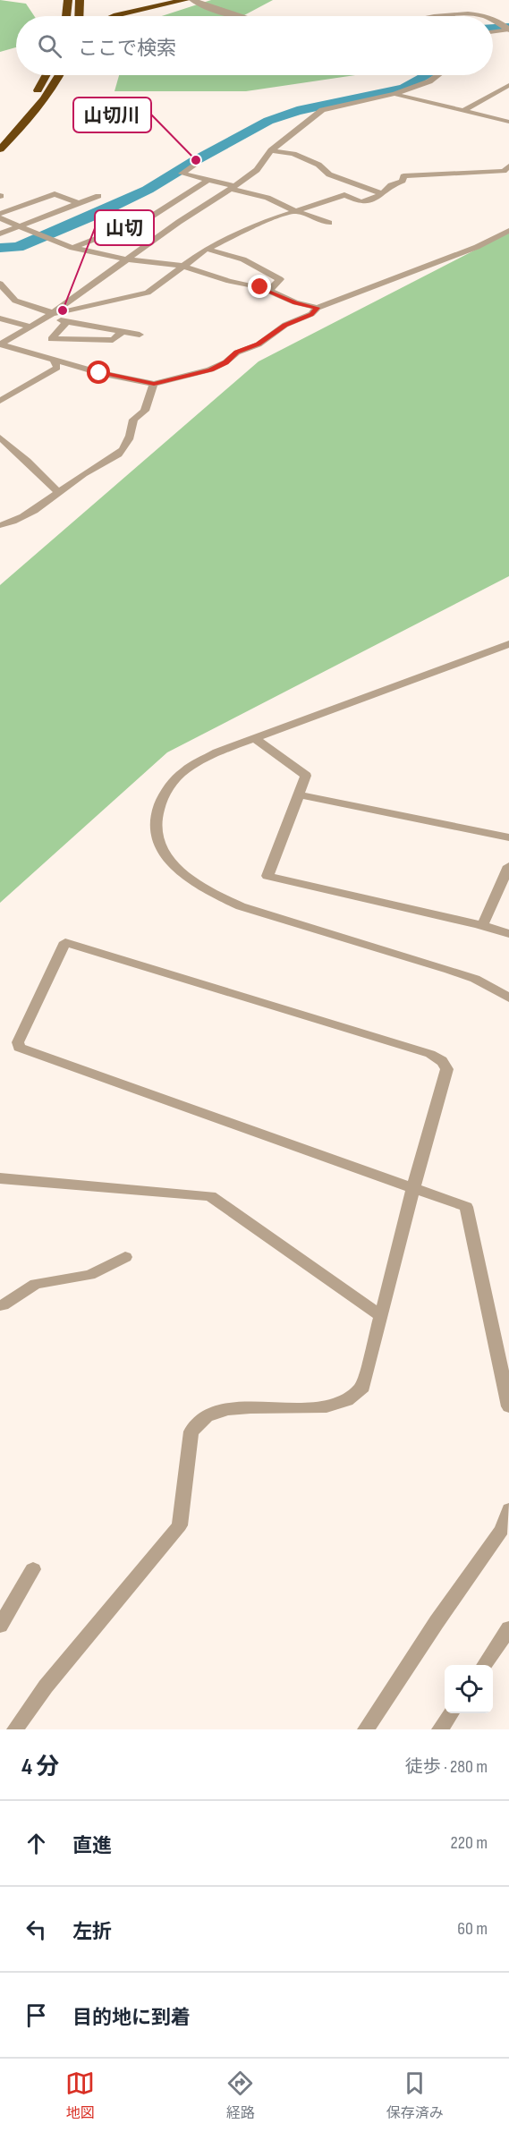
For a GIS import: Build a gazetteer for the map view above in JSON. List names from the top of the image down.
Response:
{
  "places": ["山切川", "山切"],
  "page": {
    "search": "ここで検索",
    "heading": ["4 分", "徒歩 · 280 m"],
    "list": [
      ["直進", "220 m"],
      ["左折", "60 m"],
      "目的地に到着"
    ],
    "nav": ["地図", "経路", "保存済み"]
  }
}
